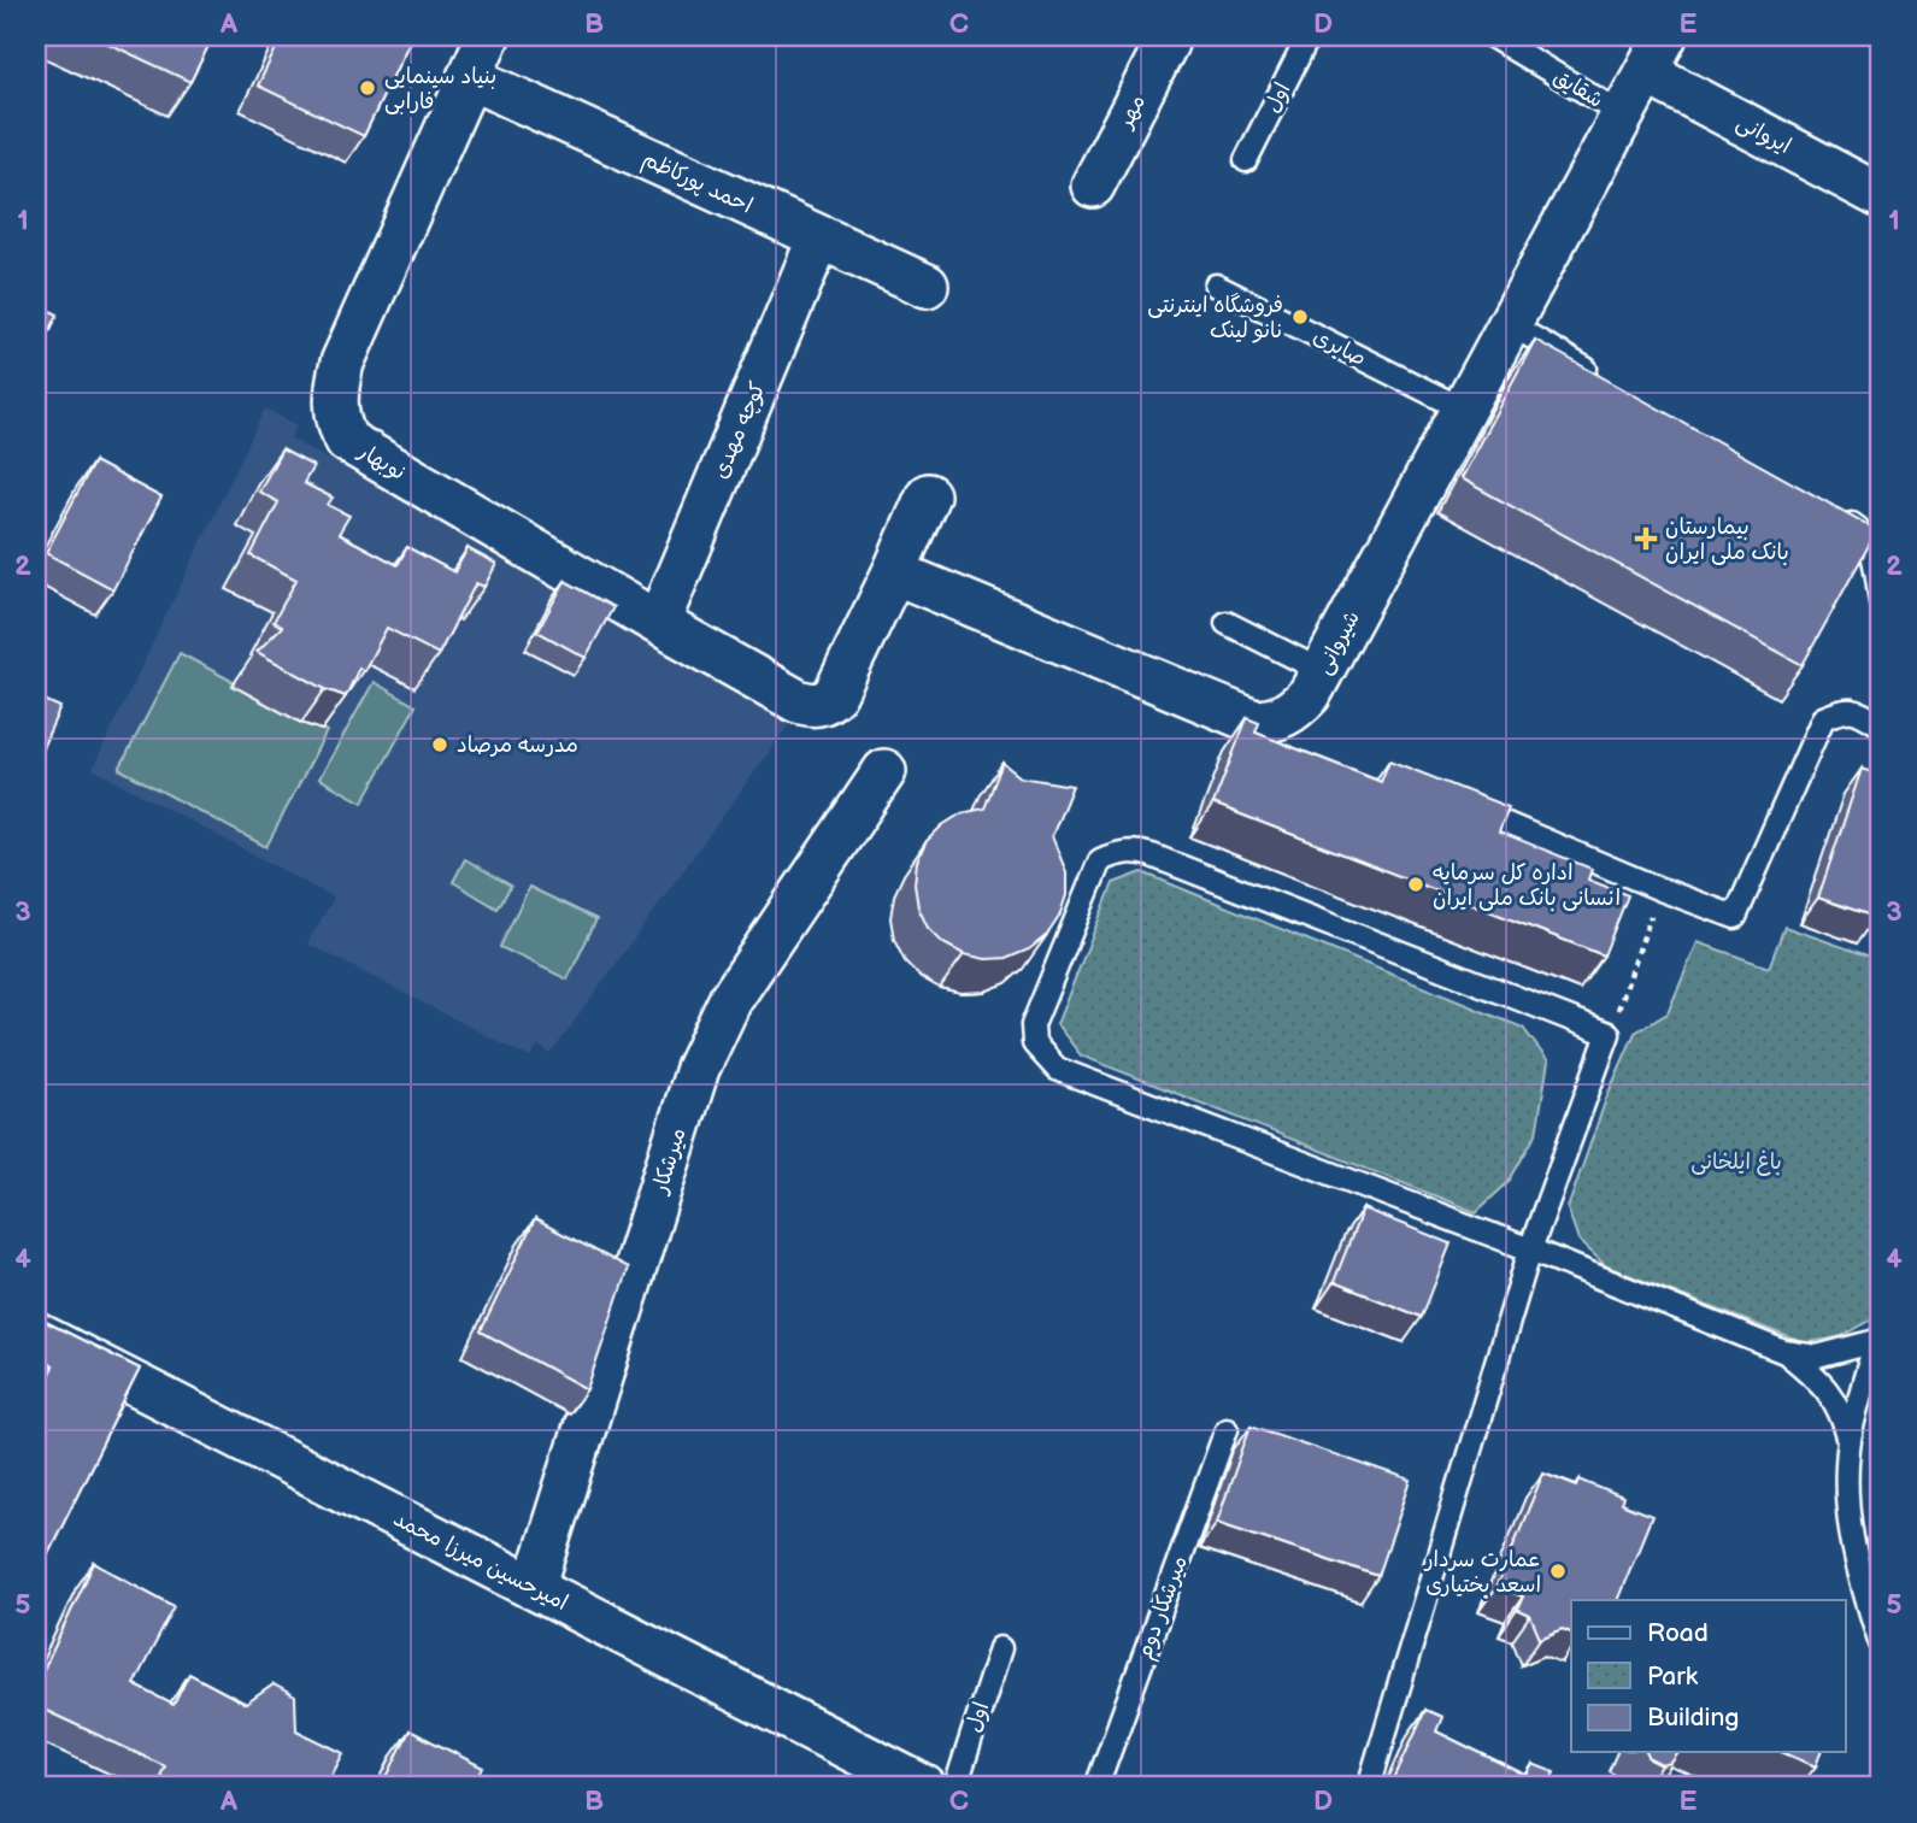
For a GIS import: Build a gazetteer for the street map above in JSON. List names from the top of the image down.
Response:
{
  "streets": {
    "street": [
      "مهر",
      "ایروانی",
      "احمد پورکاظم",
      "کوچه مهدی",
      "نوبهار",
      "شیروانی",
      "میرشکار",
      "امیرحسین میرزا محمد"
    ],
    "lane": [
      "شقایق",
      "اول",
      "صابری",
      "میرشکار دوم"
    ]
  },
  "crossings": [
    ["شقایق", "شیروانی"],
    ["ایروانی", "شیروانی"],
    ["احمد پورکاظم", "کوچه مهدی"],
    ["احمد پورکاظم", "نوبهار"],
    ["صابری", "شیروانی"],
    ["کوچه مهدی", "نوبهار"],
    ["نوبهار", "شیروانی"],
    ["میرشکار", "امیرحسین میرزا محمد"]
  ],
  "parks": ["باغ ایلخانی"],
  "places": {
    "other": [
      "بنیاد سینمایی فارابی",
      "فروشگاه اینترنتی نانو لینک",
      "مدرسه مرصاد",
      "اداره کل سرمایه انسانی بانک ملی ایران",
      "عمارت سردار اسعد بختیاری"
    ],
    "health": ["بیمارستان بانک ملی ایران"]
  },
  "legend": ["Road", "Park", "Building"],
  "grid": {
    "columns": [
      "A",
      "B",
      "C",
      "D",
      "E"
    ],
    "rows": [
      "1",
      "2",
      "3",
      "4",
      "5"
    ]
  }
}
